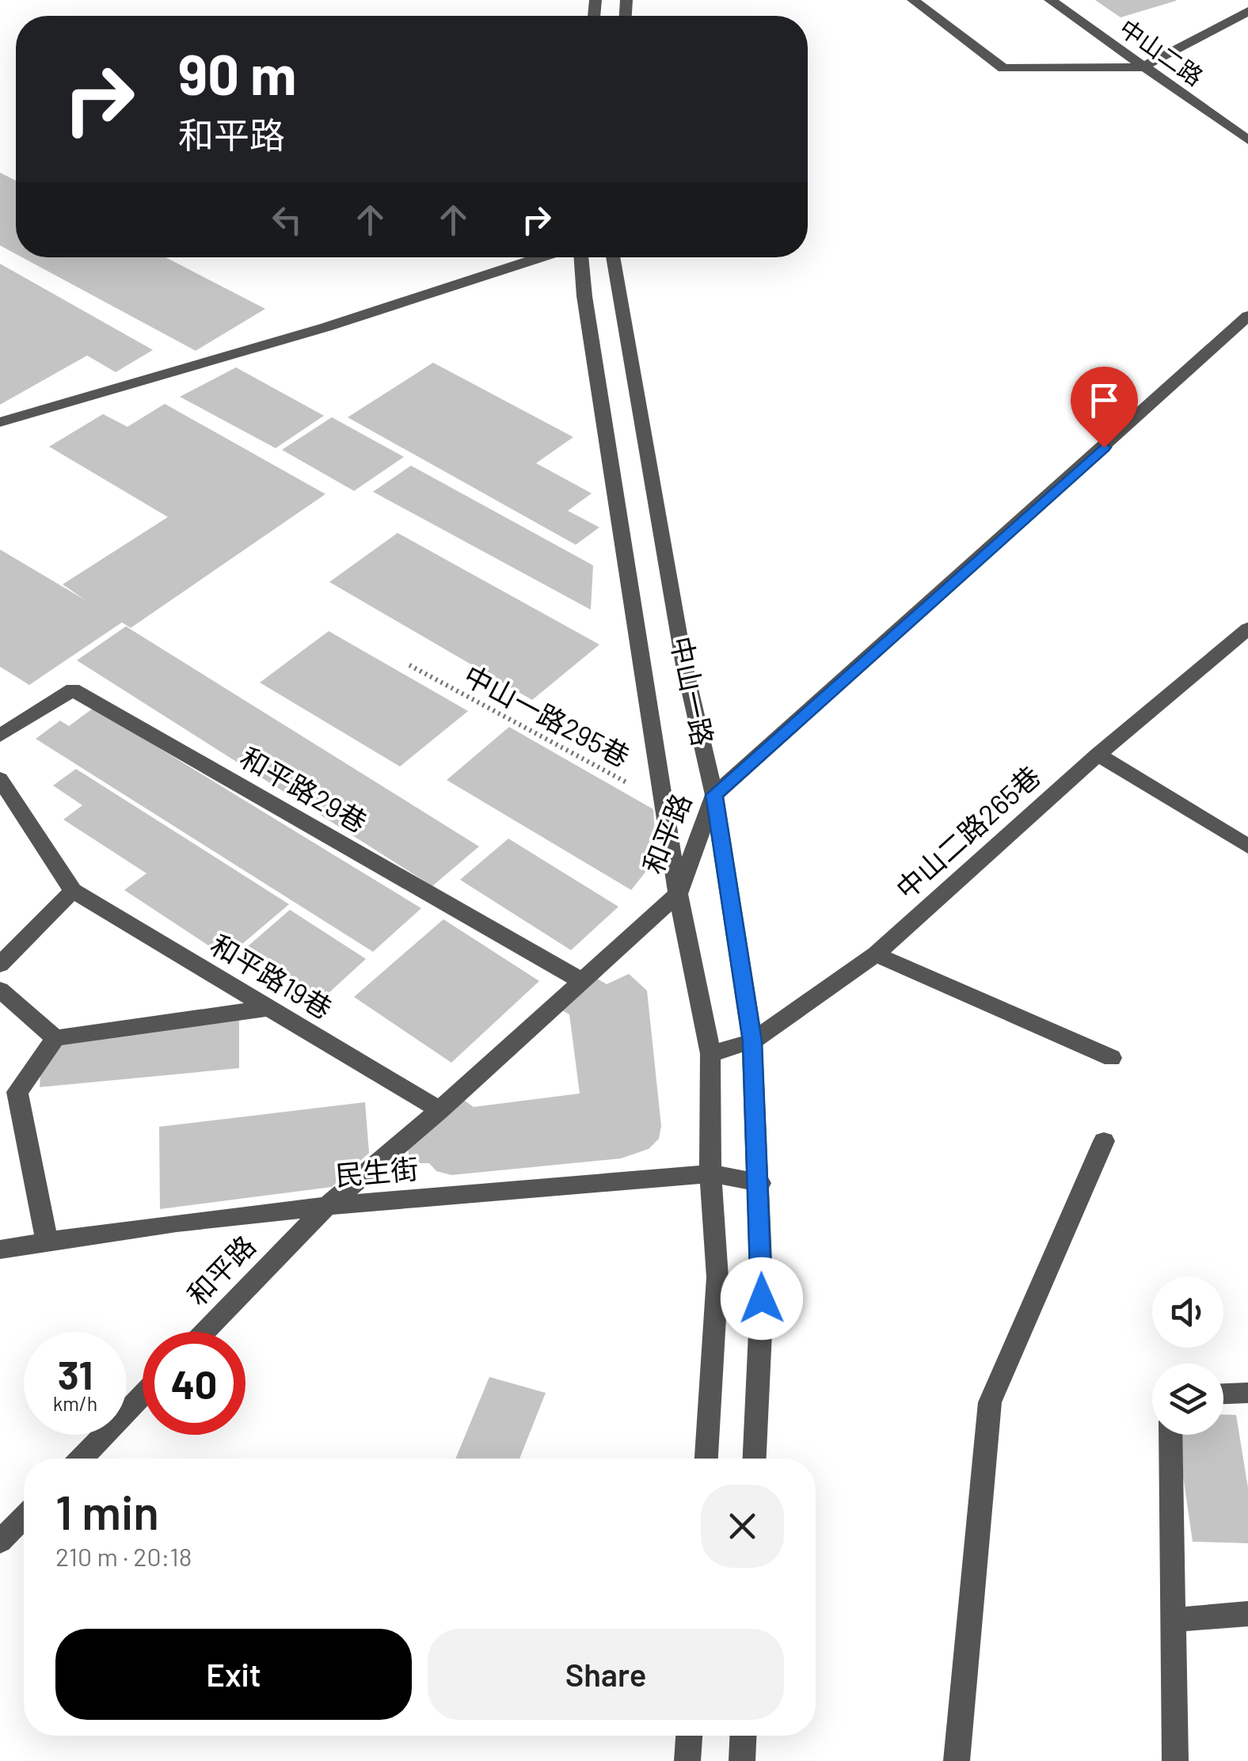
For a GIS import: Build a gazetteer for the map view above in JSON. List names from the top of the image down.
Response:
{
  "streets": {
    "street": [
      "中山二路",
      "中山一路",
      "和平路29巷",
      "中山二路265巷",
      "和平路",
      "和平路19巷",
      "民生街"
    ],
    "path": ["中山一路295巷"]
  },
  "crossings": [
    ["中山一路", "中山一路295巷"],
    ["中山一路", "中山二路265巷"],
    ["中山一路", "和平路"],
    ["中山一路", "民生街"],
    ["和平路29巷", "和平路"],
    ["和平路", "和平路19巷"],
    ["和平路", "民生街"]
  ],
  "page": {
    "turn": ["90 m", "和平路"],
    "speed": "31 km/h",
    "limit": "40",
    "heading": ["1 min", "210 m · 20:18"],
    "buttons": ["Exit", "Share"]
  }
}
